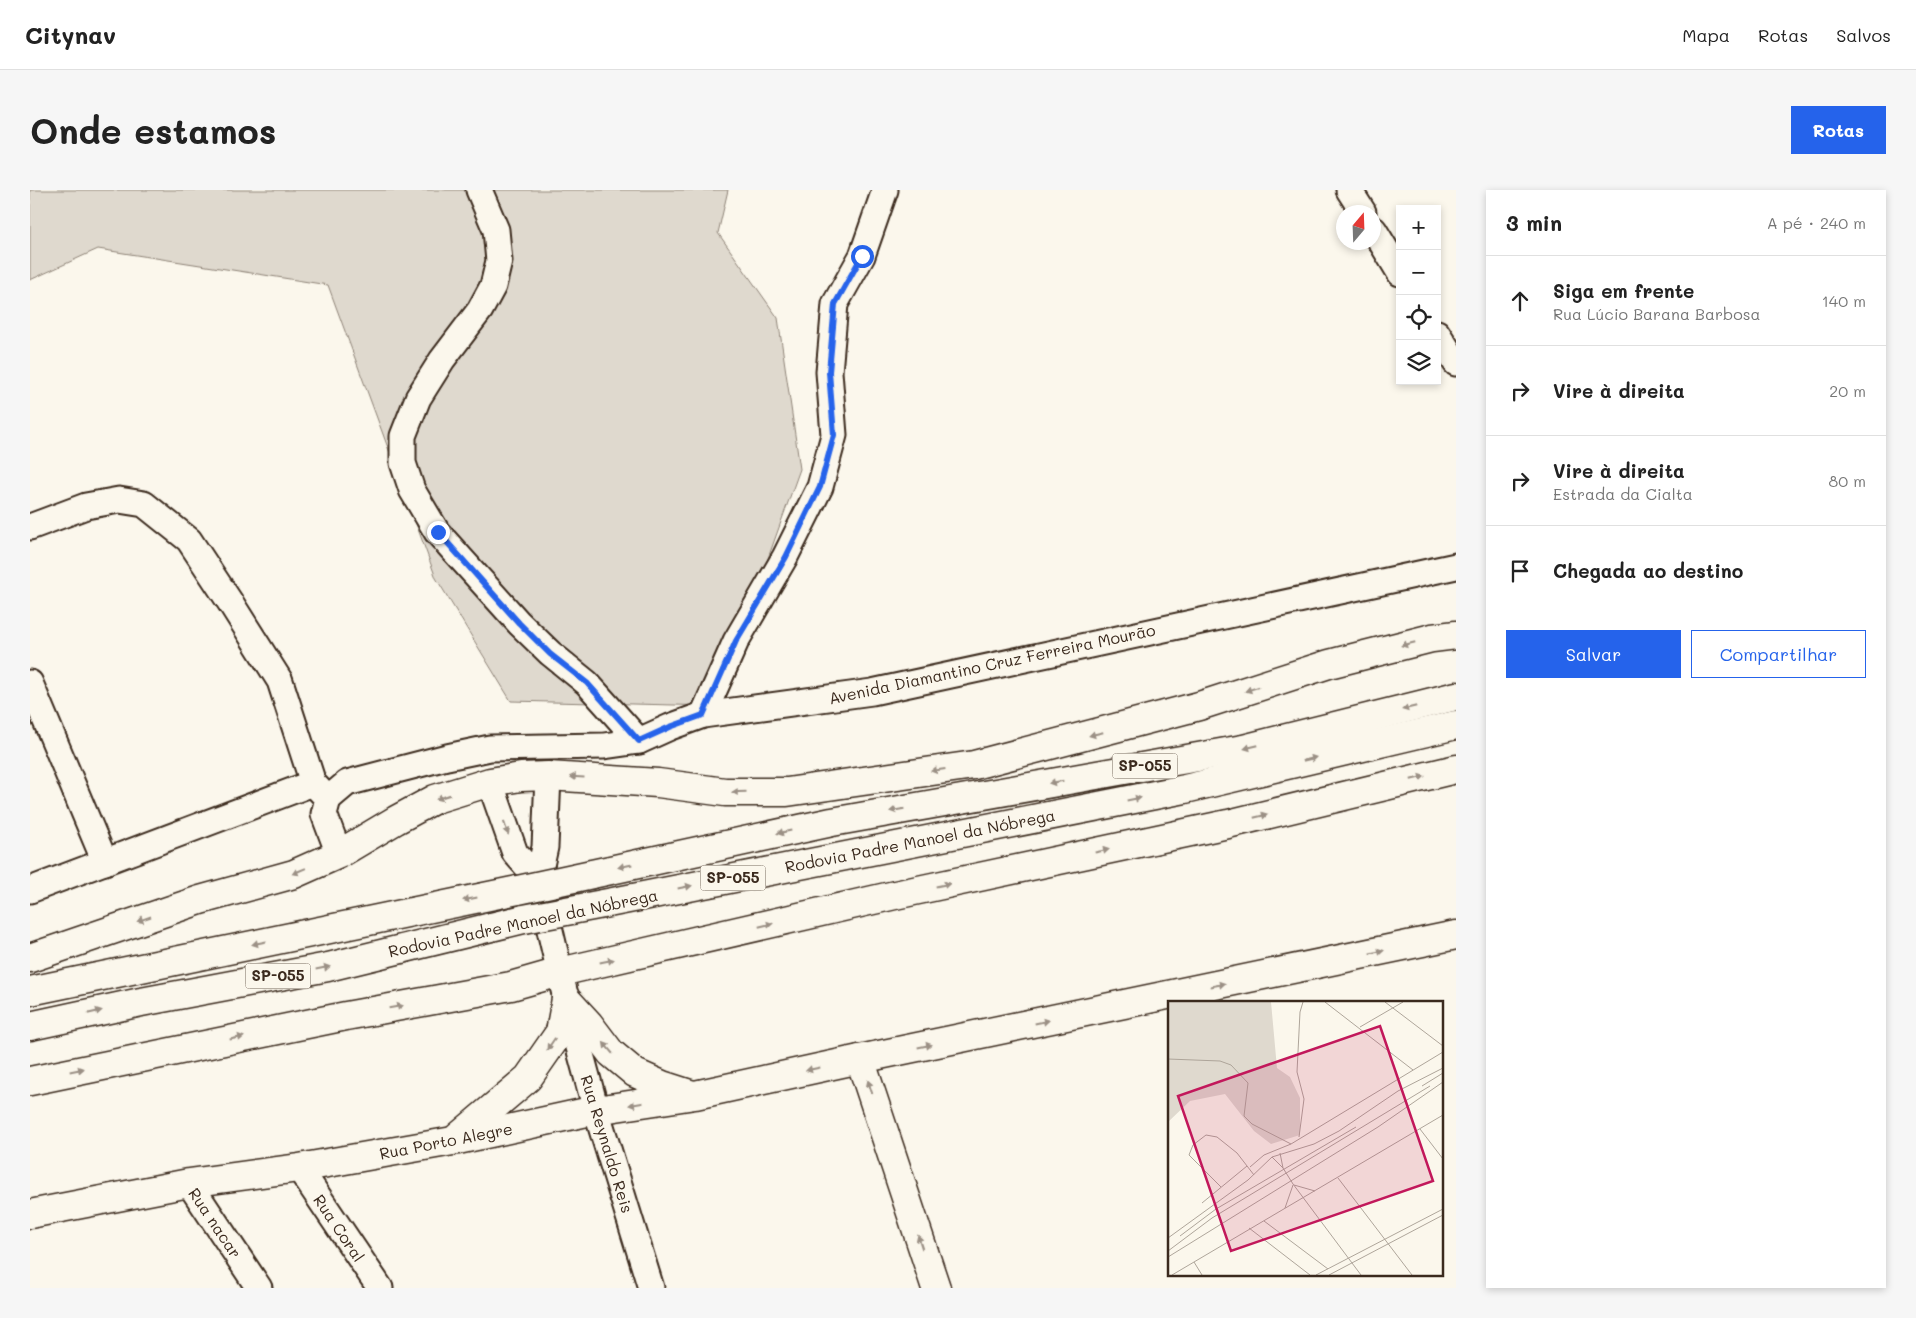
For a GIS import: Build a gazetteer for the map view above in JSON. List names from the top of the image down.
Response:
{
  "streets": {
    "main road": ["SP-055", "Rodovia Padre Manoel da Nóbrega", "Rua Porto Alegre"],
    "street": [
      "Avenida Diamantino Cruz Ferreira Mourão",
      "Rua Reynaldo Reis",
      "Rua nacar",
      "Rua Coral"
    ]
  },
  "crossings": [
    ["Rodovia Padre Manoel da Nóbrega", "Rua Reynaldo Reis"],
    ["Rua Porto Alegre", "Rua Reynaldo Reis"],
    ["Rua Porto Alegre", "Rua nacar"],
    ["Rua Porto Alegre", "Rua Coral"]
  ],
  "north": "top",
  "page": {
    "header": "Citynav",
    "nav": ["Mapa", "Rotas", "Salvos"],
    "buttons": [
      "Rotas",
      ["Salvar", "Compartilhar"]
    ],
    "title": "Onde estamos",
    "heading": ["3 min", "A pé · 240 m"],
    "map_buttons": ["+", "−"],
    "list": [
      ["Siga em frente", "Rua Lúcio Barana Barbosa", "140 m"],
      ["Vire à direita", "20 m"],
      ["Vire à direita", "Estrada da Cialta", "80 m"],
      "Chegada ao destino"
    ]
  }
}
